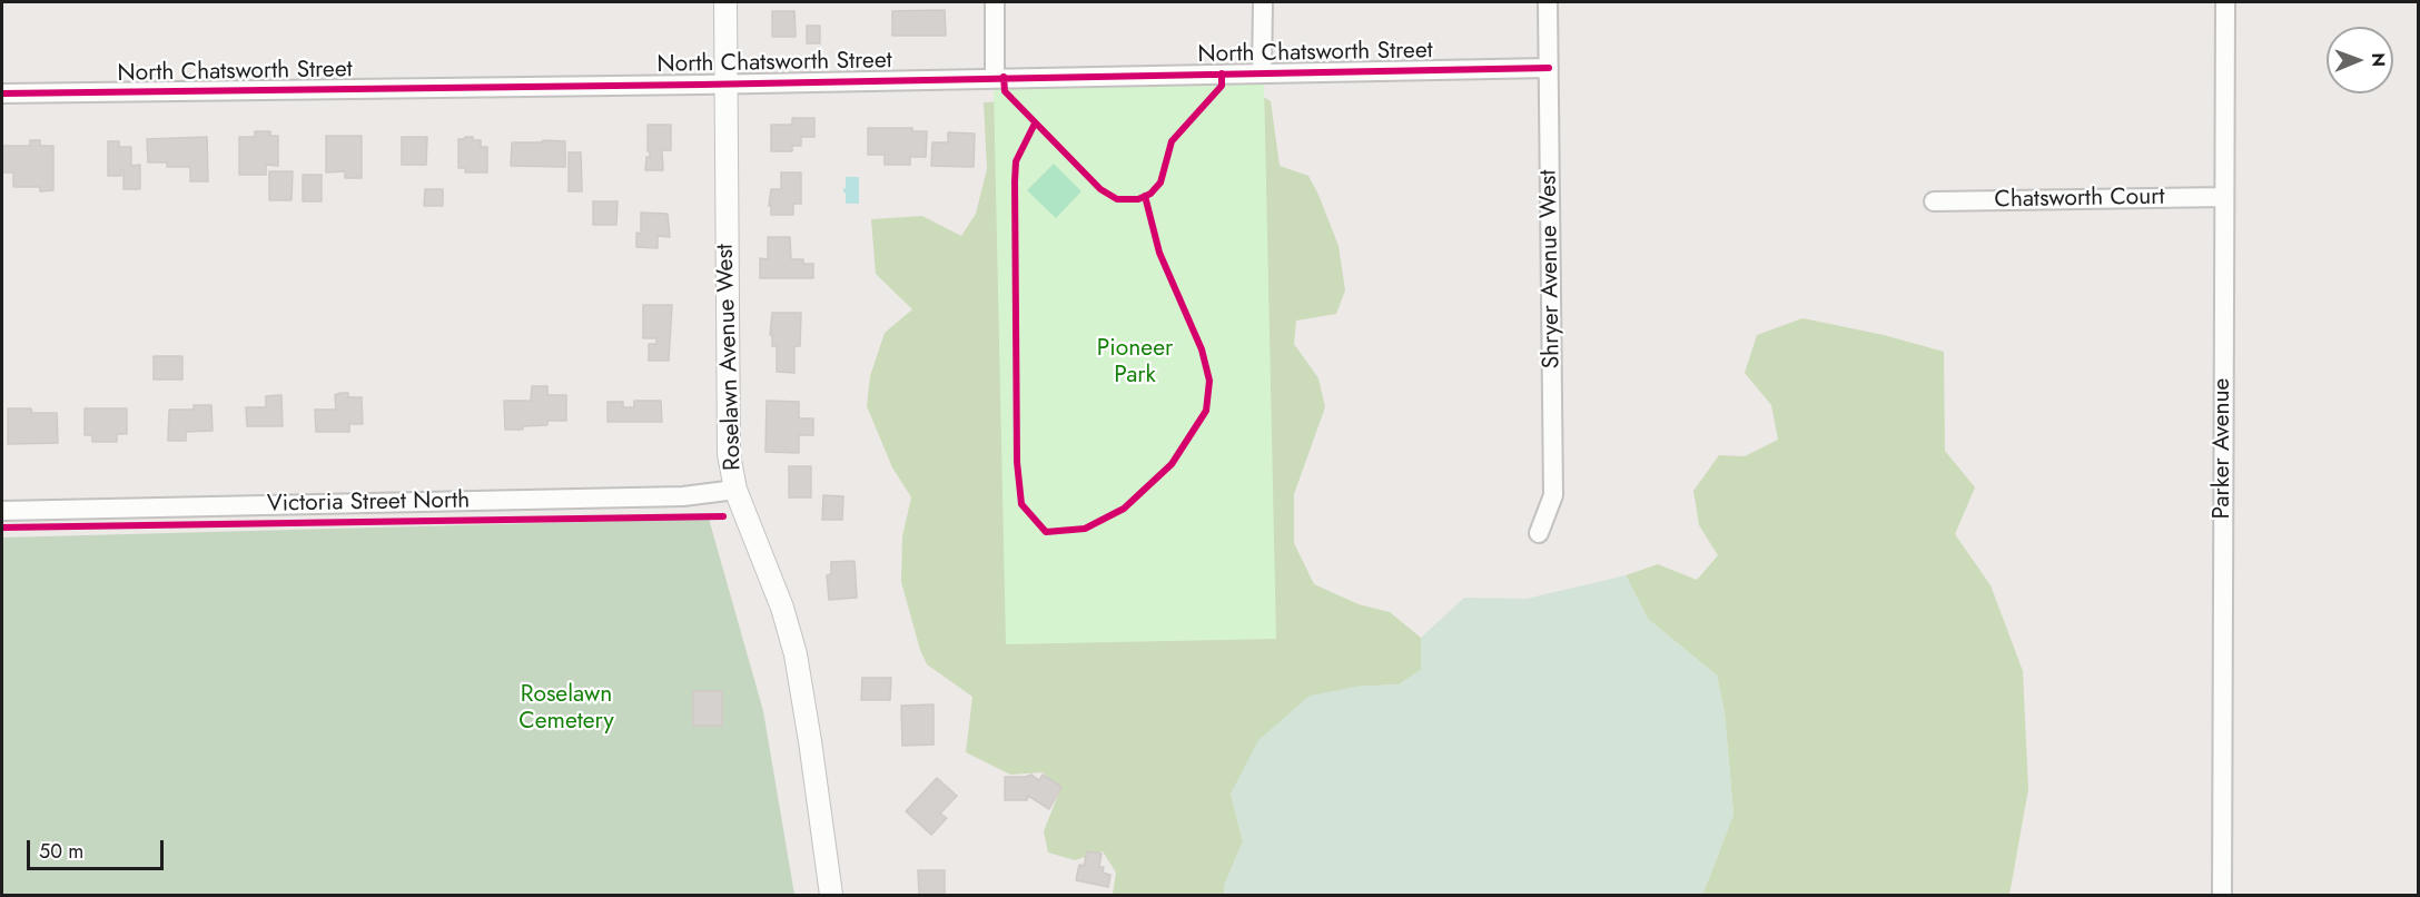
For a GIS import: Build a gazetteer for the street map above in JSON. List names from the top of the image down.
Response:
{
  "streets": {
    "street": [
      "North Chatsworth Street",
      "Chatsworth Court",
      "Shryer Avenue West",
      "Roselawn Avenue West",
      "Parker Avenue",
      "Victoria Street North"
    ]
  },
  "crossings": [
    ["North Chatsworth Street", "Shryer Avenue West"],
    ["North Chatsworth Street", "Roselawn Avenue West"],
    ["Chatsworth Court", "Parker Avenue"],
    ["Roselawn Avenue West", "Victoria Street North"]
  ],
  "parks": ["Pioneer Park", "Roselawn Cemetery"],
  "scale_bar": "50 m",
  "north": "right"
}
